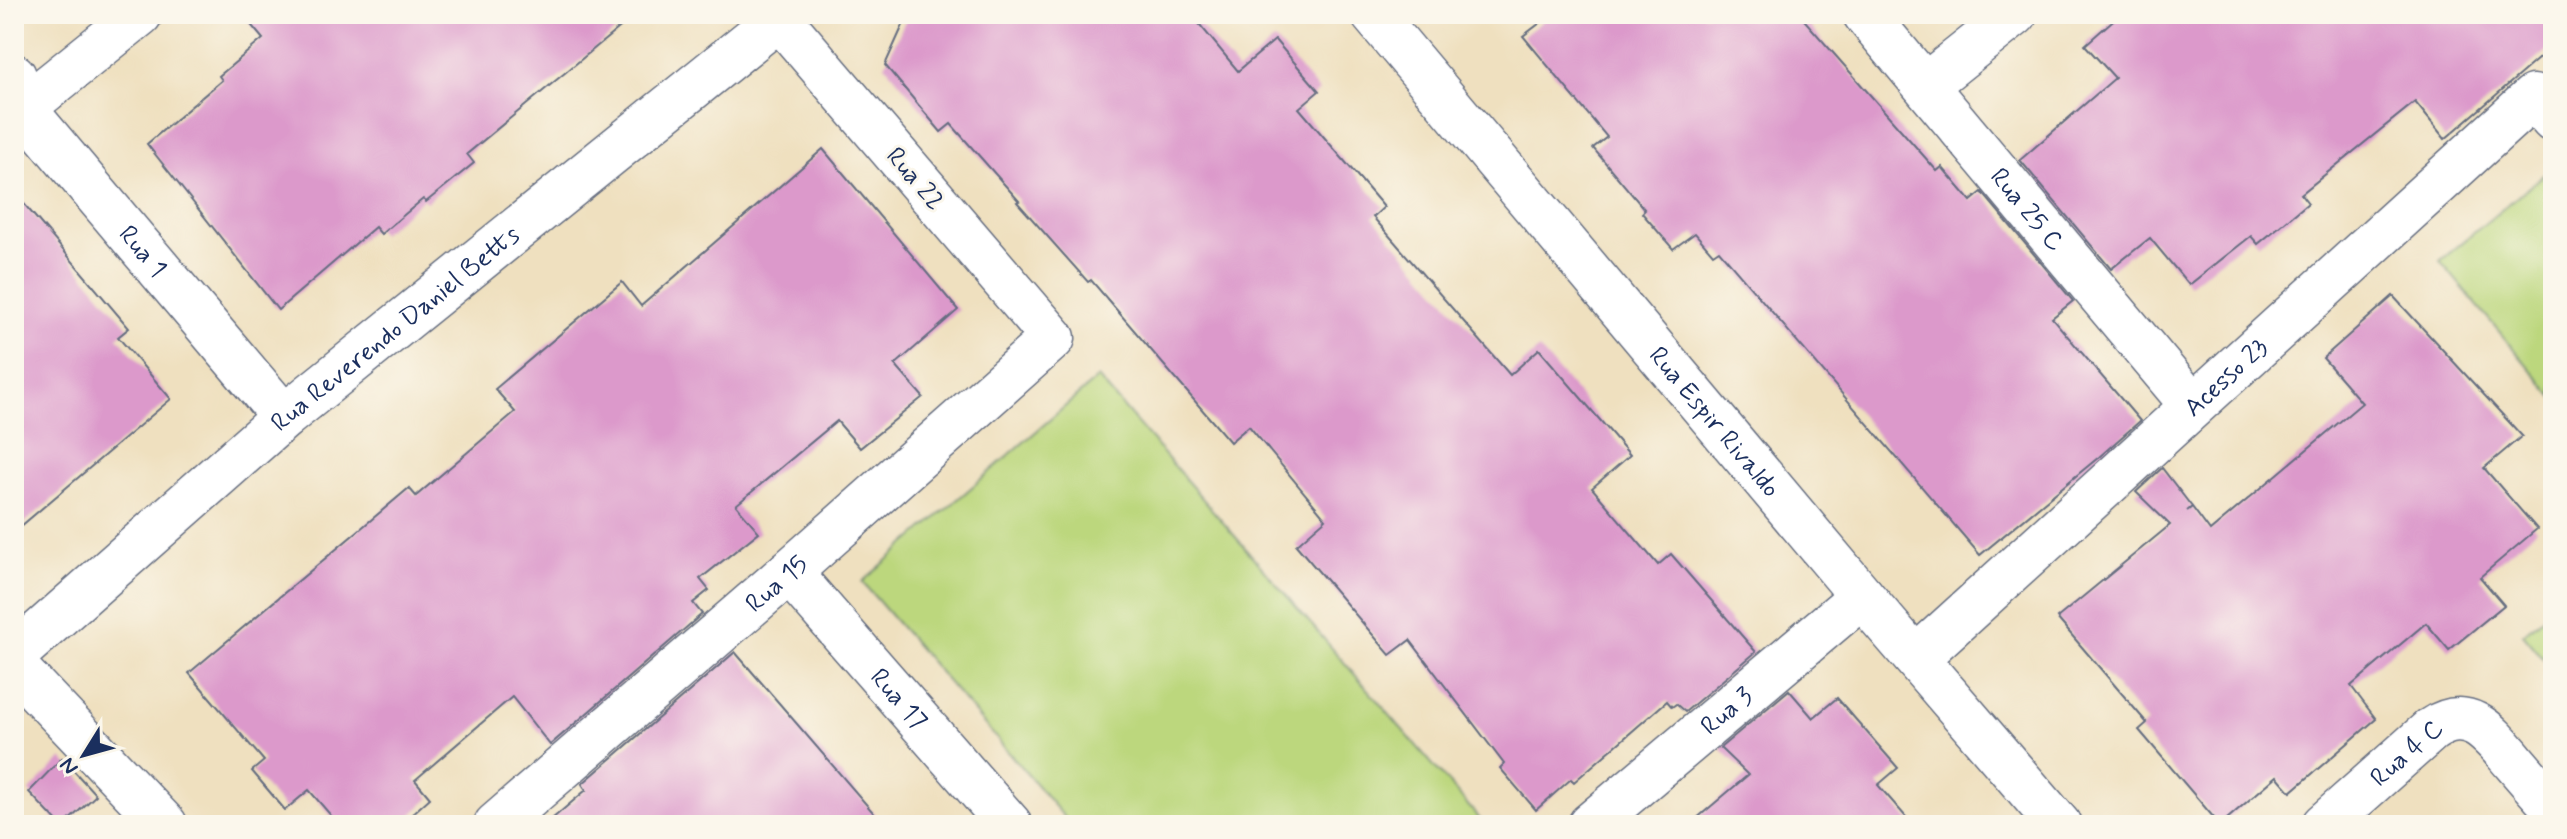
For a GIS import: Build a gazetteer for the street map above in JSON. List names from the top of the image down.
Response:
{
  "streets": {
    "street": [
      "Rua 22",
      "Rua 25 C",
      "Rua 1",
      "Rua Reverendo Daniel Betts",
      "Acesso 23",
      "Rua Espir Rivaldo",
      "Rua 15",
      "Rua 17",
      "Rua 3",
      "Rua 4 C"
    ]
  },
  "crossings": [
    ["Rua 22", "Rua Reverendo Daniel Betts"],
    ["Rua 22", "Rua 15"],
    ["Rua 25 C", "Acesso 23"],
    ["Rua 1", "Rua Reverendo Daniel Betts"],
    ["Acesso 23", "Rua Espir Rivaldo"],
    ["Rua Espir Rivaldo", "Rua 3"],
    ["Rua 15", "Rua 17"]
  ],
  "north": "bottom left"
}
